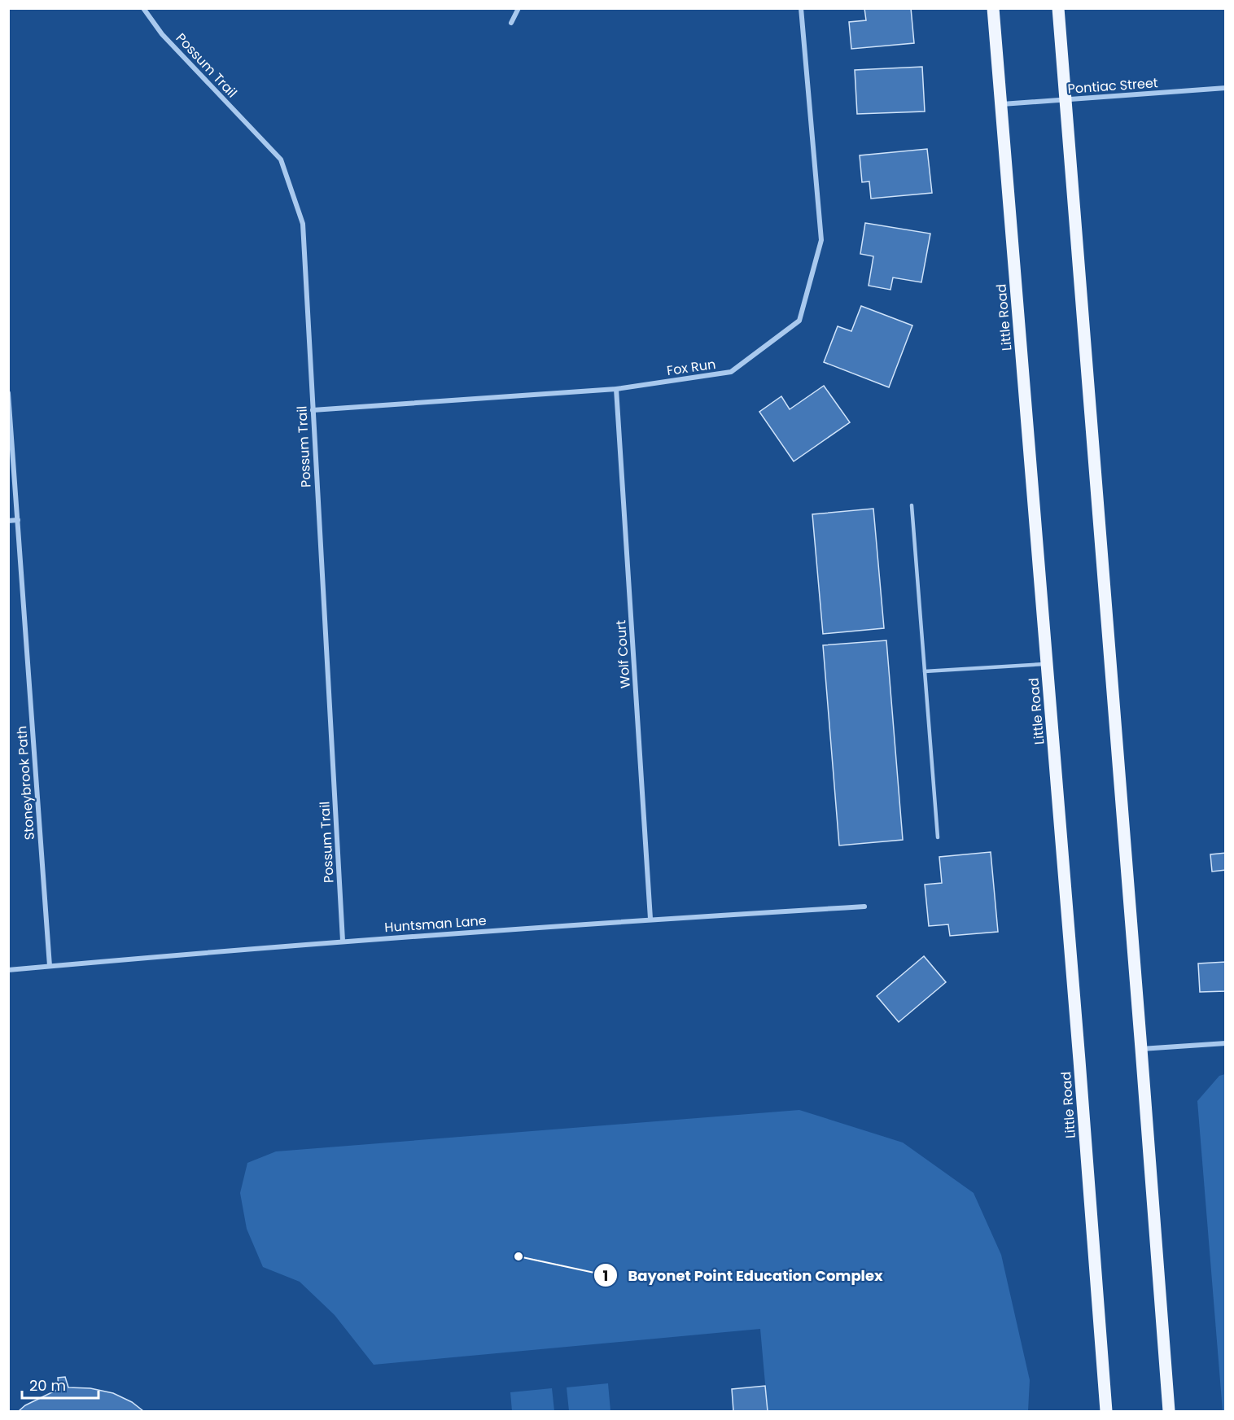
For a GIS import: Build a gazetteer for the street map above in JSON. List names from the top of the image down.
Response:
{
  "streets": {
    "main road": ["Little Road"],
    "street": [
      "Possum Trail",
      "Pontiac Street",
      "Fox Run",
      "Wolf Court",
      "Stoneybrook Path",
      "Huntsman Lane"
    ]
  },
  "crossings": [
    ["Possum Trail", "Fox Run"],
    ["Possum Trail", "Huntsman Lane"],
    ["Pontiac Street", "Little Road"],
    ["Fox Run", "Wolf Court"],
    ["Wolf Court", "Huntsman Lane"],
    ["Stoneybrook Path", "Huntsman Lane"]
  ],
  "places": ["Bayonet Point Education Complex"],
  "scale_bar": "20 m"
}
